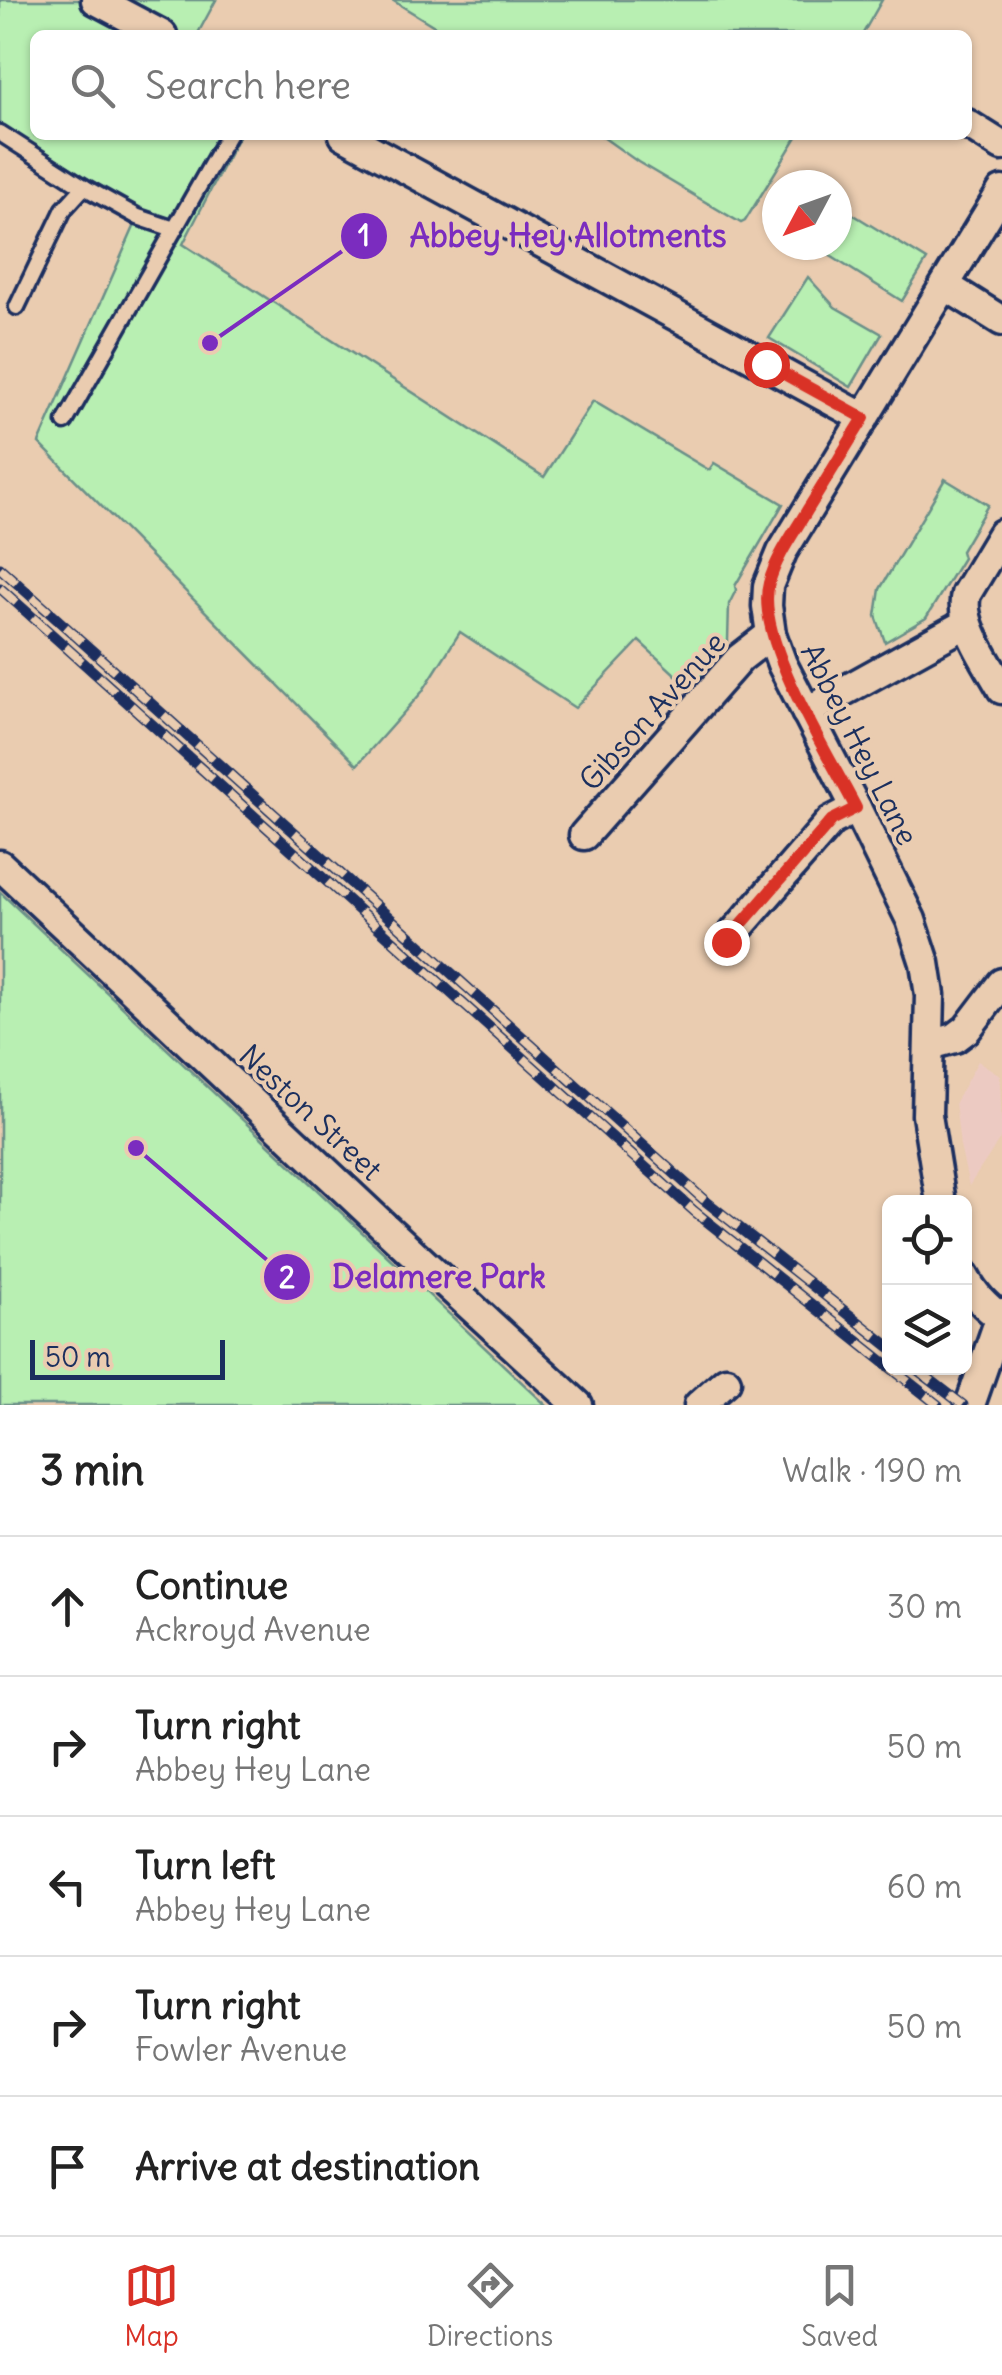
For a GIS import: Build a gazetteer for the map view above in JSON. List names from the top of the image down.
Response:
{
  "streets": {
    "street": ["Gibson Avenue", "Abbey Hey Lane", "Neston Street"]
  },
  "crossings": [
    ["Gibson Avenue", "Abbey Hey Lane"]
  ],
  "places": ["Abbey Hey Allotments", "Delamere Park"],
  "scale_bar": "50 m",
  "north": "bottom left",
  "page": {
    "search": "Search here",
    "scale": "50 m",
    "heading": ["3 min", "Walk · 190 m"],
    "list": [
      ["Continue", "Ackroyd Avenue", "30 m"],
      ["Turn right", "Abbey Hey Lane", "50 m"],
      ["Turn left", "Abbey Hey Lane", "60 m"],
      ["Turn right", "Fowler Avenue", "50 m"],
      "Arrive at destination"
    ],
    "nav": ["Map", "Directions", "Saved"]
  }
}
